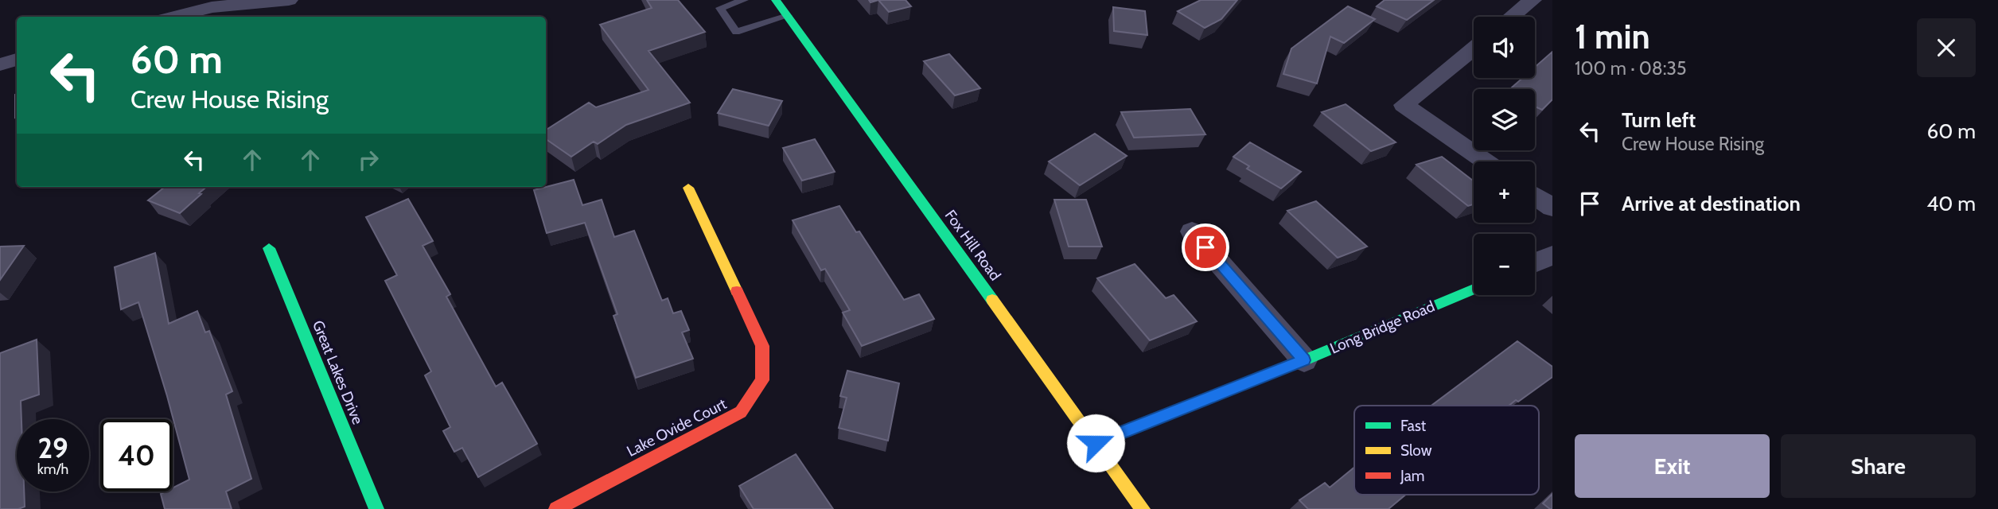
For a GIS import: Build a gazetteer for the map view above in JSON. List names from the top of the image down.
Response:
{
  "streets": {
    "street": [
      "Fox Hill Road",
      "Long Bridge Road",
      "Great Lakes Drive",
      "Lake Ovide Court"
    ]
  },
  "crossings": [
    ["Fox Hill Road", "Long Bridge Road"]
  ],
  "legend": ["Fast", "Slow", "Jam"],
  "page": {
    "heading": ["1 min", "100 m · 08:35"],
    "map_buttons": ["+", "−"],
    "turn": ["60 m", "Crew House Rising"],
    "list": [
      {
        "name": "Turn left",
        "note": "Crew House Rising",
        "value": "60 m"
      },
      {
        "name": "Arrive at destination",
        "value": "40 m"
      }
    ],
    "speed": "29 km/h",
    "limit": "40",
    "buttons": ["Exit", "Share"]
  }
}
